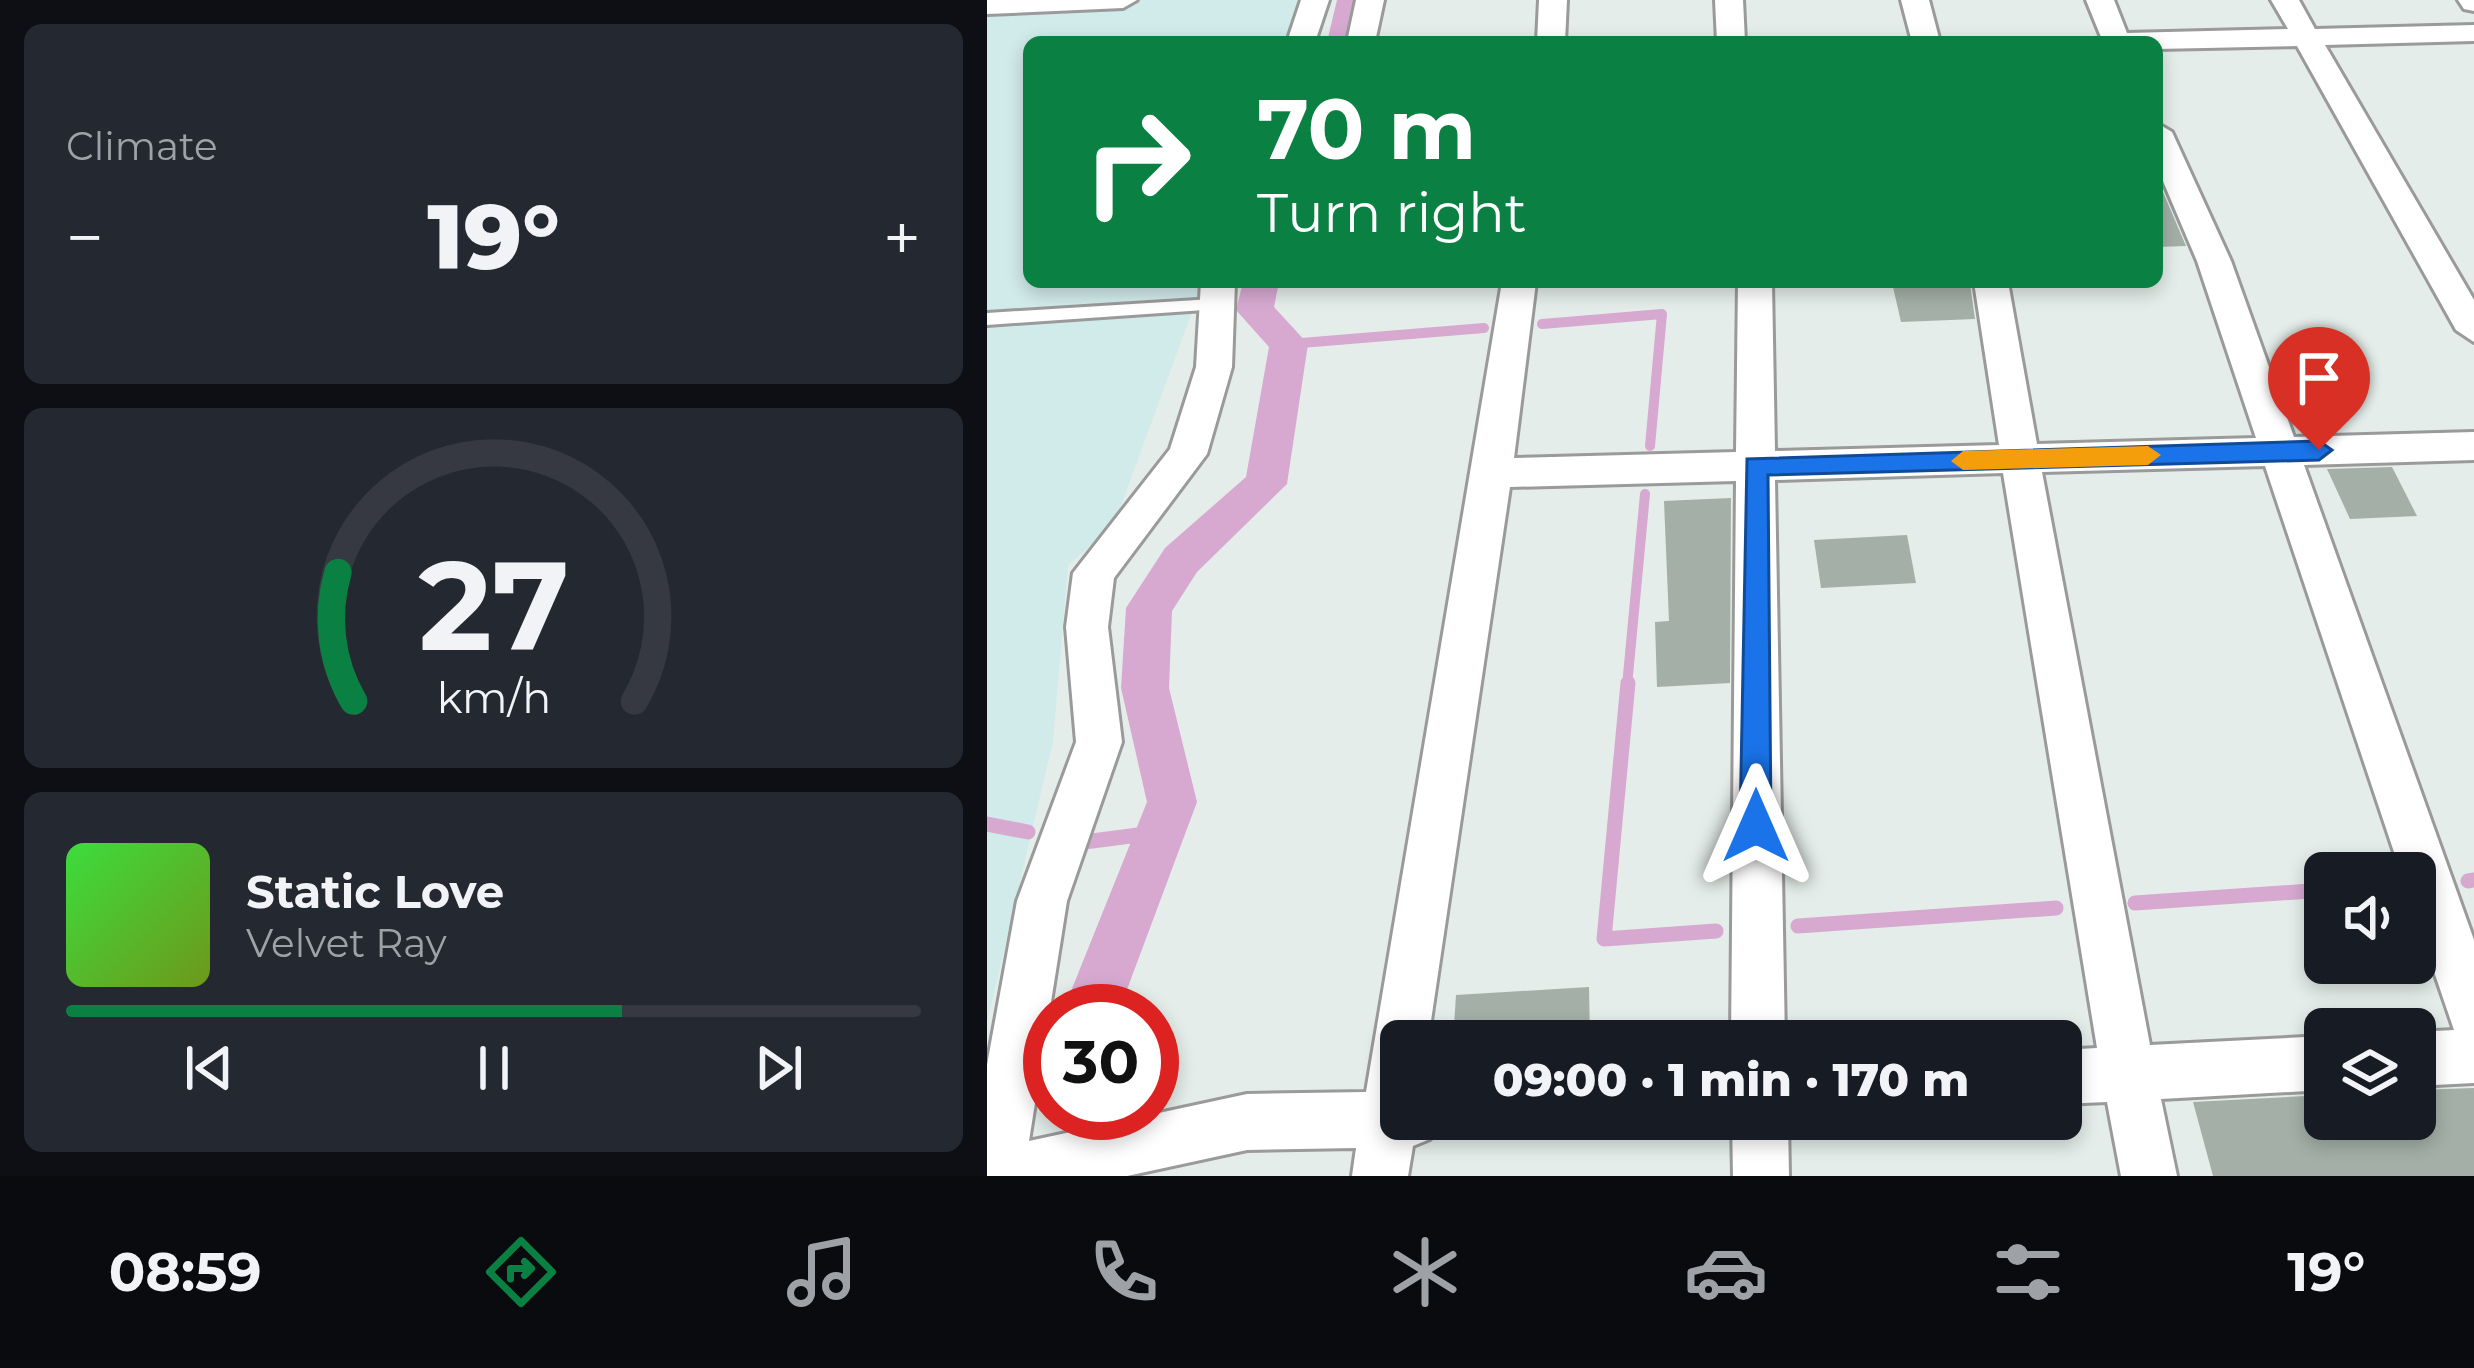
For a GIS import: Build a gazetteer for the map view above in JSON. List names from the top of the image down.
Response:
{
  "page": {
    "tile": "Climate",
    "turn": ["70 m", "Turn right"],
    "heat": ["−", "19°", "+"],
    "song": ["Static Love", "Velvet Ray"],
    "limit": "30",
    "trip": "09:00 · 1 min · 170 m",
    "tabs": ["08:59", "19°"],
    "gauge": ["27", "km/h"]
  }
}
